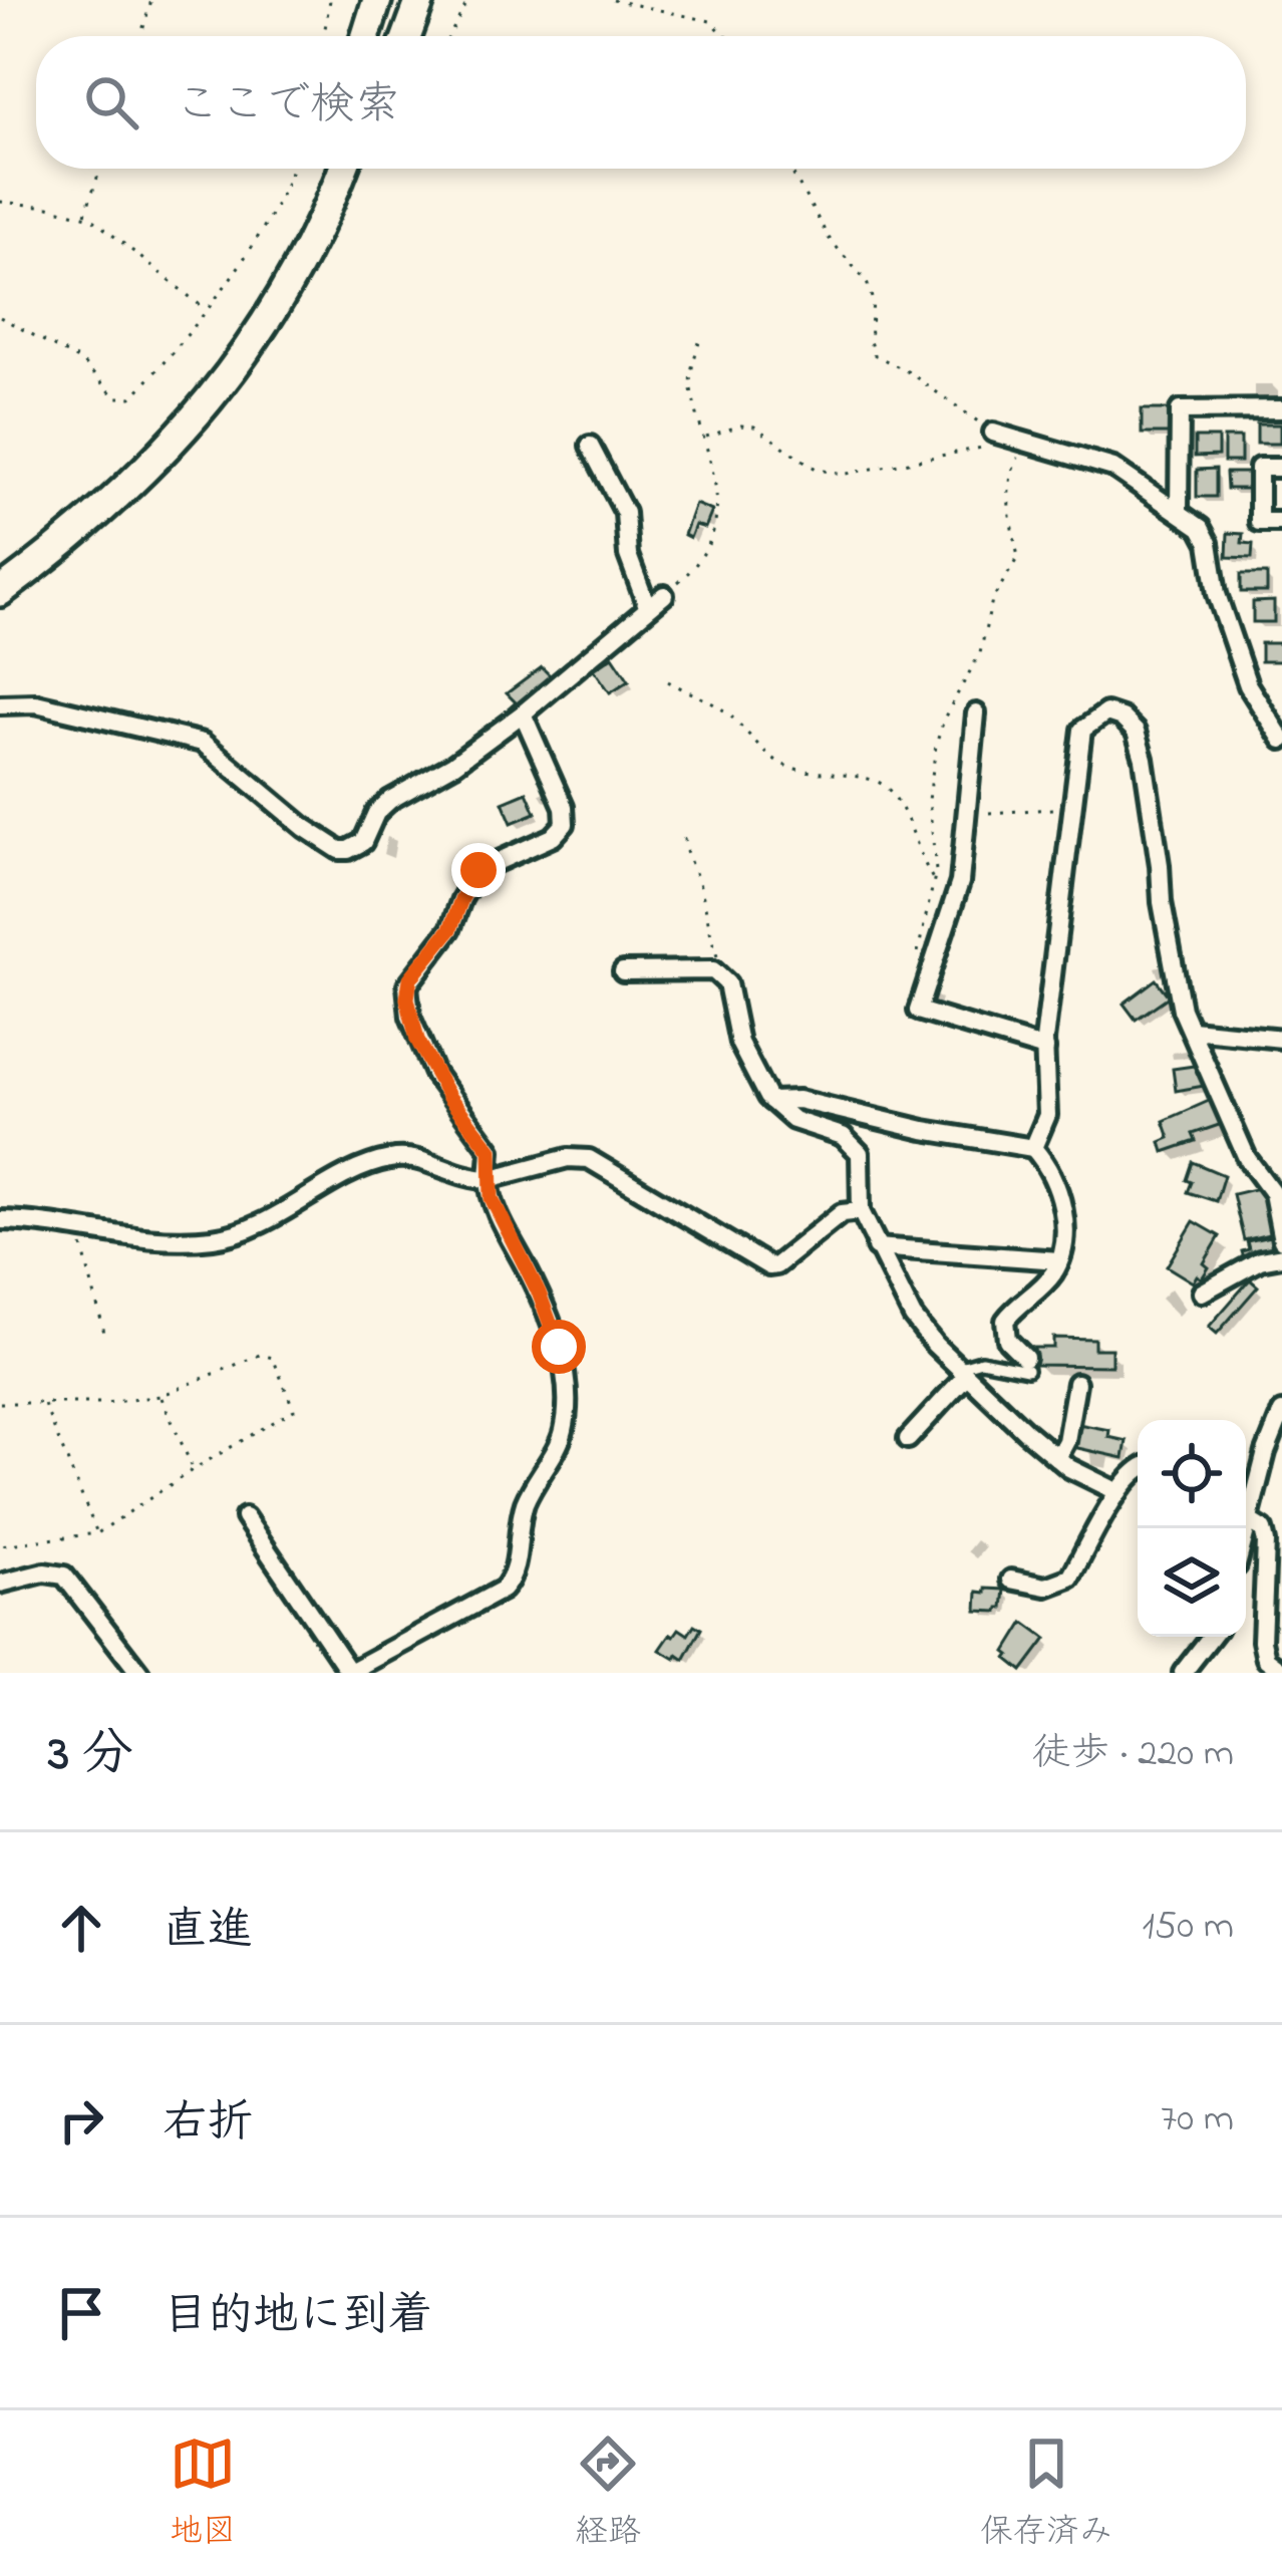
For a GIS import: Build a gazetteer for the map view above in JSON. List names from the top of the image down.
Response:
{
  "page": {
    "search": "ここで検索",
    "heading": ["3 分", "徒歩 · 220 m"],
    "list": [
      ["直進", "150 m"],
      ["右折", "70 m"],
      "目的地に到着"
    ],
    "nav": ["地図", "経路", "保存済み"]
  }
}
